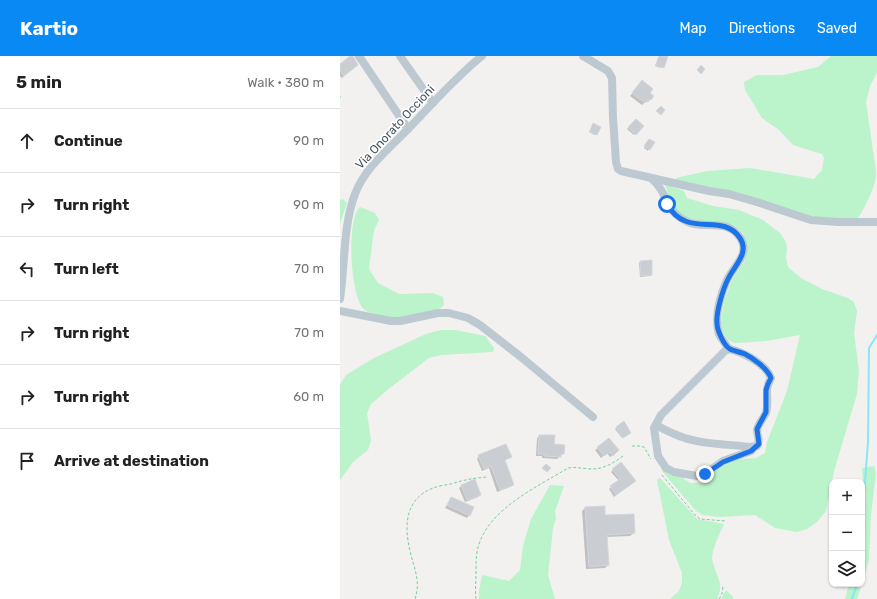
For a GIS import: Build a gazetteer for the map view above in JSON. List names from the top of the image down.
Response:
{
  "streets": {
    "street": ["Via Onorato Occioni"]
  },
  "page": {
    "header": "Kartio",
    "nav": ["Map", "Directions", "Saved"],
    "heading": ["5 min", "Walk · 380 m"],
    "list": [
      ["Continue", "90 m"],
      ["Turn right", "90 m"],
      ["Turn left", "70 m"],
      ["Turn right", "70 m"],
      ["Turn right", "60 m"],
      "Arrive at destination"
    ],
    "map_buttons": ["+", "−"]
  }
}
